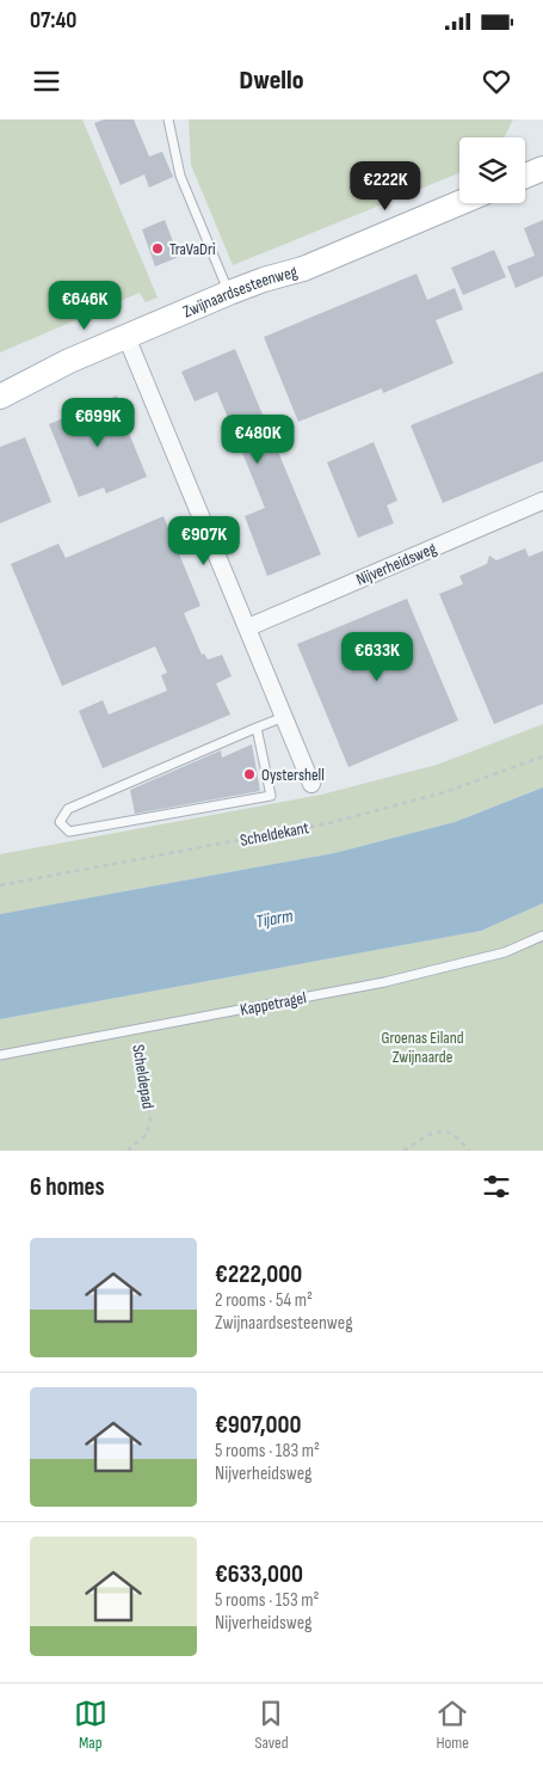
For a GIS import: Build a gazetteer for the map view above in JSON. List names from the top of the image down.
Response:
{
  "streets": {
    "main road": ["Zwijnaardsesteenweg"],
    "street": ["Nijverheidsweg"],
    "lane": ["Kappetragel"],
    "path": ["Scheldekant", "Scheldepad"]
  },
  "crossings": [
    ["Kappetragel", "Scheldepad"]
  ],
  "water": ["Tijarm"],
  "parks": ["Groenas Eiland Zwijnaarde"],
  "places": ["TraVaDri", "Oystershell"],
  "page": {
    "status": "07:40",
    "header": "Dwello",
    "price": [
      "€222K",
      "€646K",
      "€699K",
      "€480K",
      "€907K",
      "€633K"
    ],
    "heading": "6 homes",
    "list": [
      {
        "name": "€222,000",
        "note": "2 rooms · 54 m² · Zwijnaardsesteenweg"
      },
      {
        "name": "€907,000",
        "note": "5 rooms · 183 m² · Nijverheidsweg"
      },
      {
        "name": "€633,000",
        "note": "5 rooms · 153 m² · Nijverheidsweg"
      }
    ],
    "tabs": ["Map", "Saved", "Home"]
  }
}
